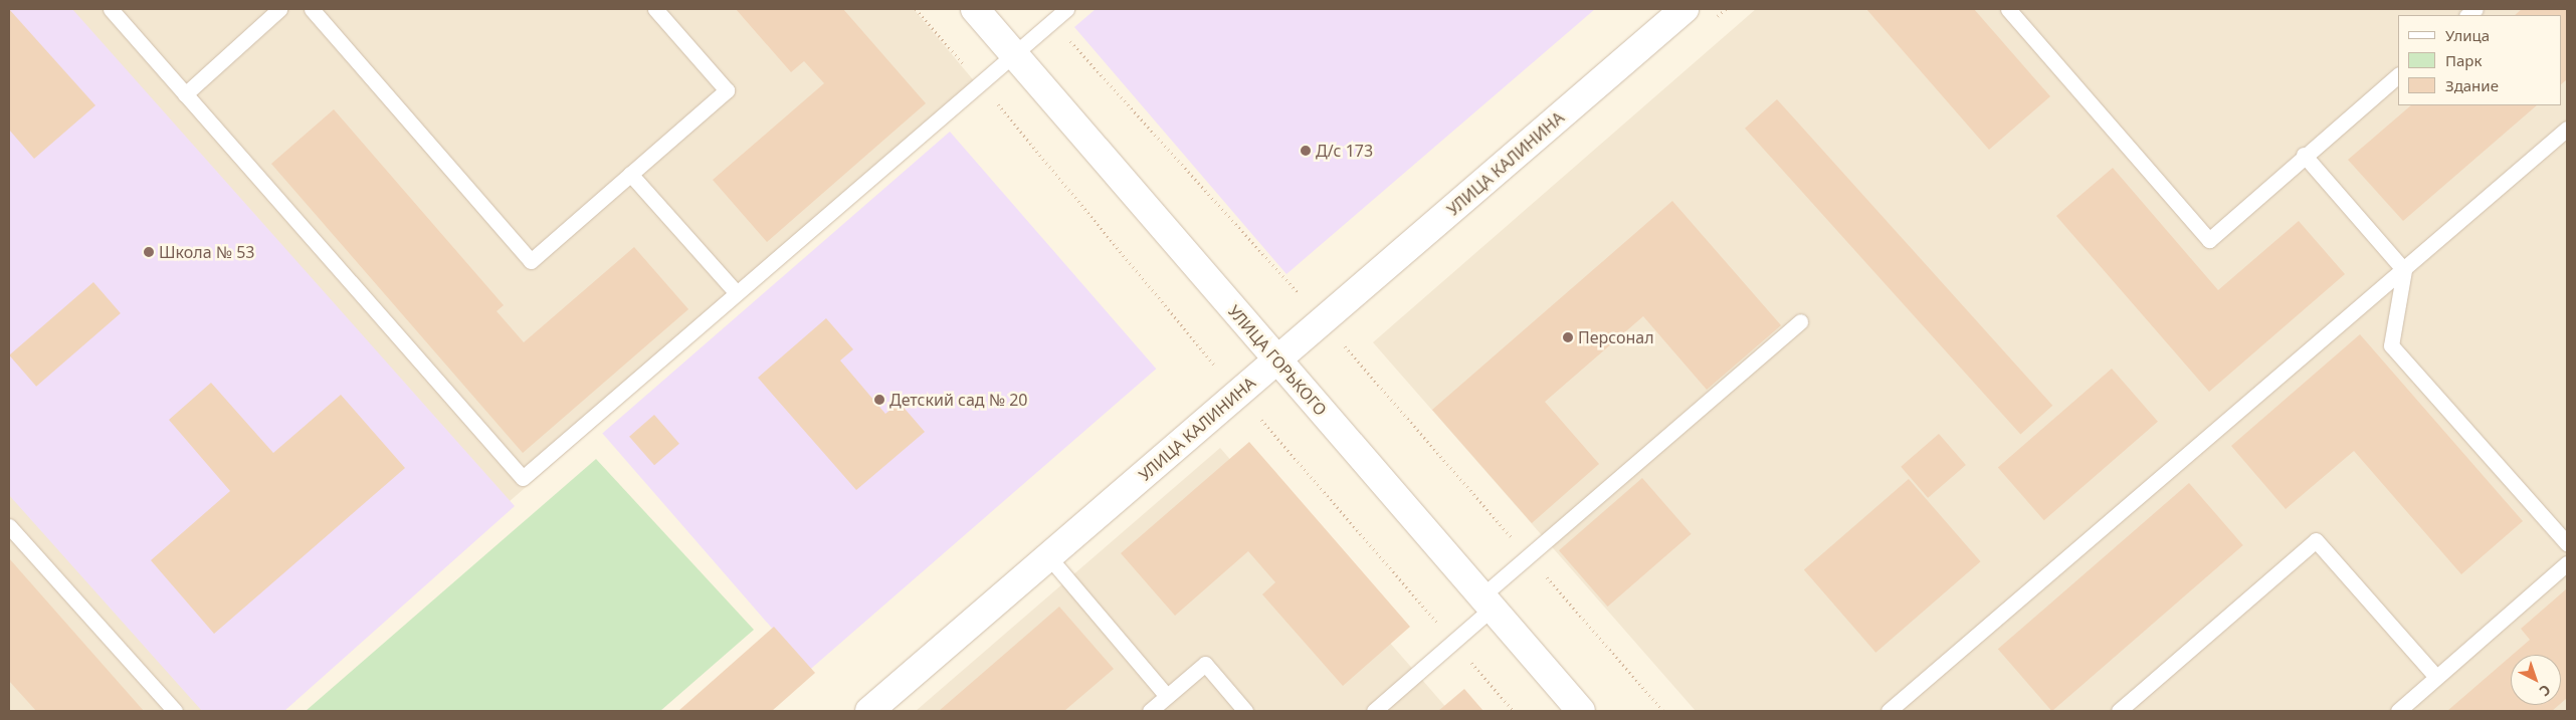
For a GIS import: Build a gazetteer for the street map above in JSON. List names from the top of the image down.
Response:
{
  "streets": {
    "street": ["УЛИЦА КАЛИНИНА", "УЛИЦА ГОРЬКОГО"]
  },
  "crossings": [
    ["УЛИЦА КАЛИНИНА", "УЛИЦА ГОРЬКОГО"]
  ],
  "places": [
    "Д/с 173",
    "Школа № 53",
    "Персонал",
    "Детский сад № 20"
  ],
  "legend": ["Улица", "Парк", "Здание"],
  "north": "bottom right"
}
